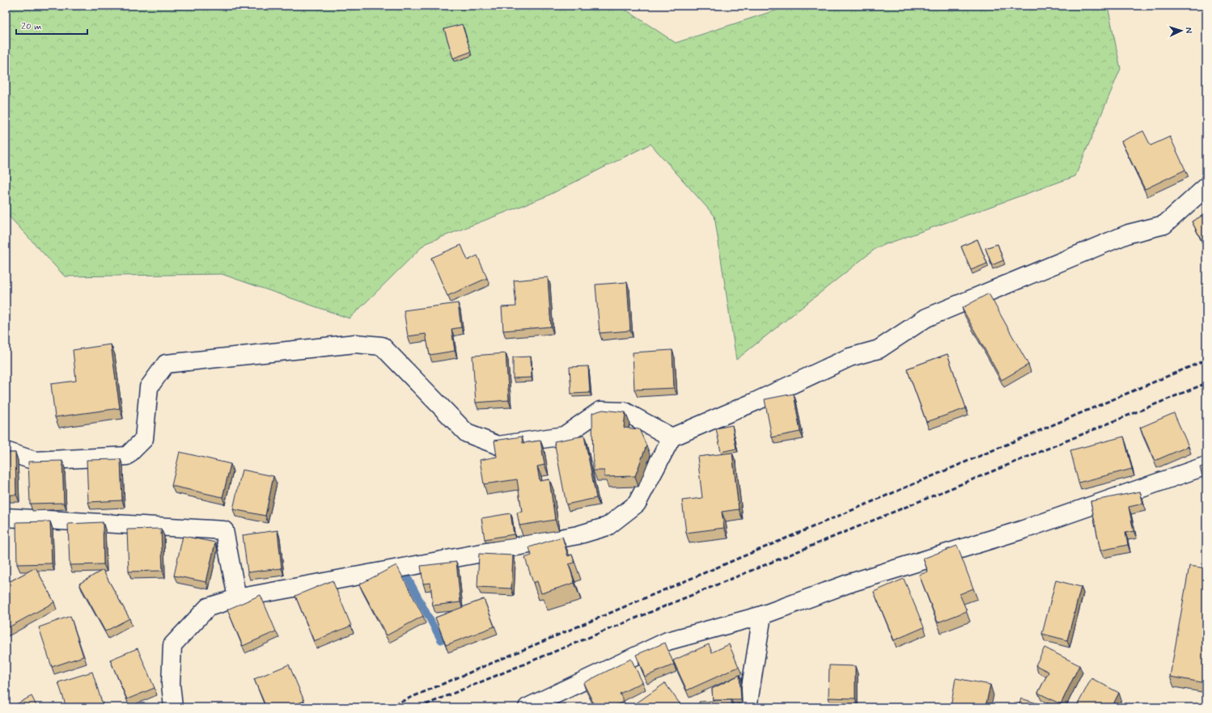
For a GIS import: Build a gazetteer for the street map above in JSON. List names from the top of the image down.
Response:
{
  "scale_bar": "20 m",
  "north": "right"
}
